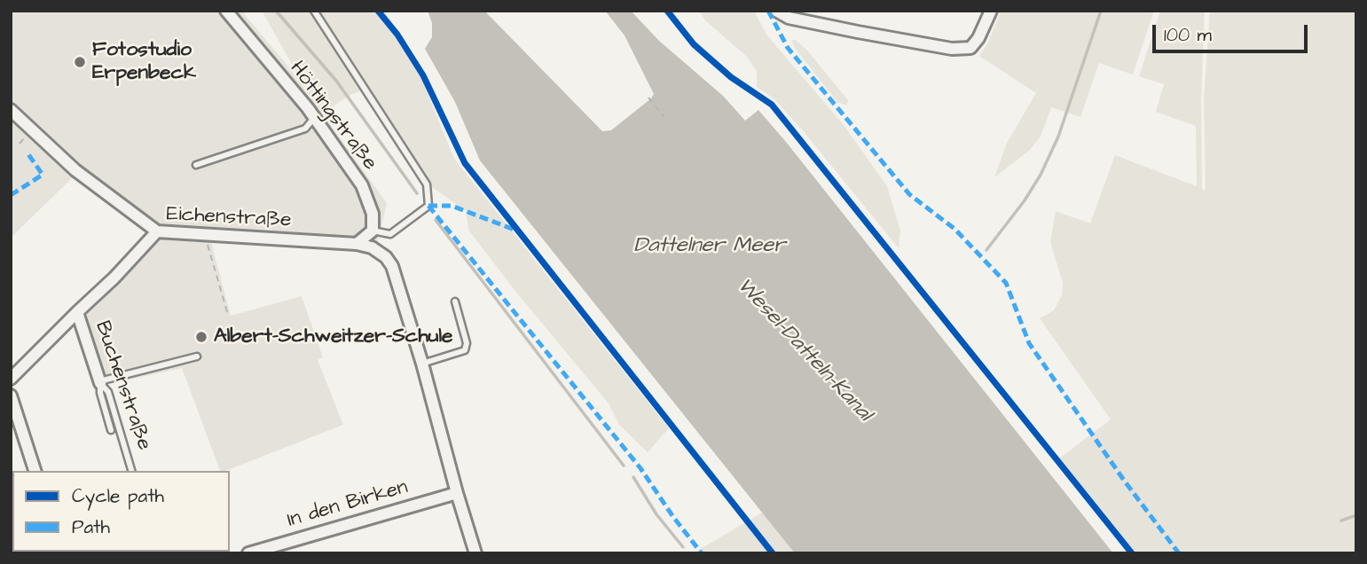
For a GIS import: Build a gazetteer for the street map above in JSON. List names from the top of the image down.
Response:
{
  "streets": {
    "street": [
      "Höttingstraße",
      "Eichenstraße",
      "Buchenstraße",
      "In den Birken"
    ]
  },
  "crossings": [
    ["Eichenstraße", "Buchenstraße"]
  ],
  "water": ["Dattelner Meer", "Wesel-Datteln-Kanal"],
  "places": ["Fotostudio Erpenbeck", "Albert-Schweitzer-Schule"],
  "legend": ["Cycle path", "Path"],
  "scale_bar": "100 m"
}
